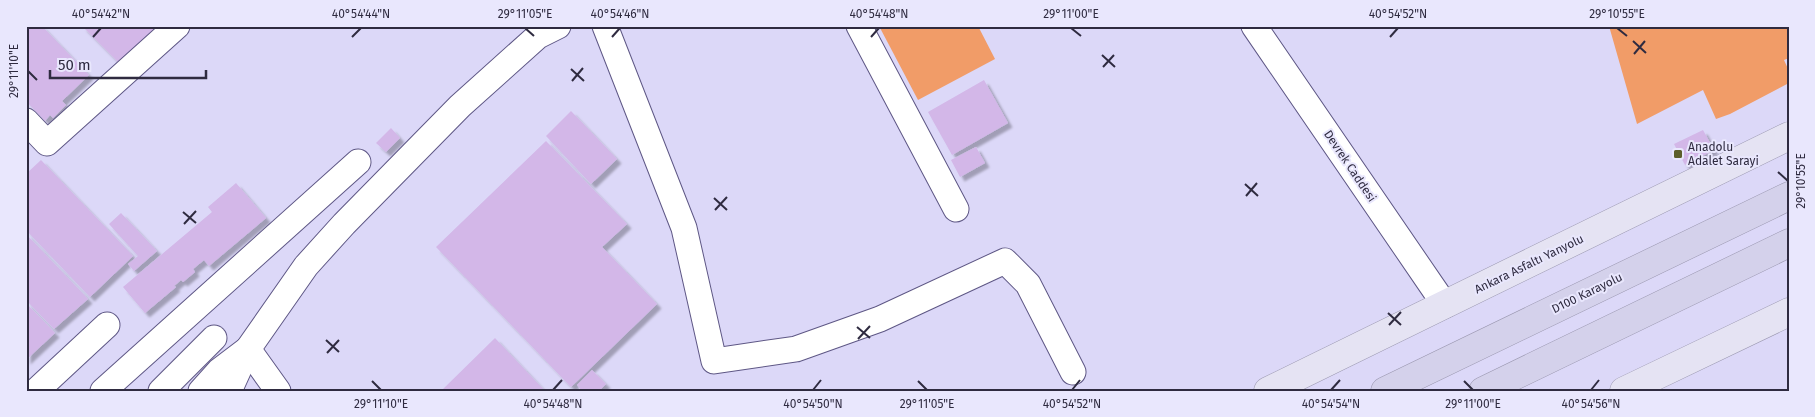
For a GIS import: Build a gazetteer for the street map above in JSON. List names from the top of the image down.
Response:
{
  "streets": {
    "highway": ["D100 Karayolu"],
    "main road": ["Ankara Asfaltı Yanyolu"],
    "street": ["Devrek Caddesi"]
  },
  "crossings": [
    ["Devrek Caddesi", "Ankara Asfaltı Yanyolu"]
  ],
  "places": {
    "transit": ["Anadolu Adalet Sarayi"]
  },
  "scale_bar": "50 m",
  "coordinates": [
    "40°54'42\"N",
    "40°54'44\"N",
    "29°11'05\"E",
    "40°54'46\"N",
    "40°54'48\"N",
    "29°11'00\"E",
    "40°54'52\"N",
    "29°10'55\"E",
    "29°11'10\"E",
    "40°54'50\"N",
    "40°54'54\"N",
    "40°54'56\"N"
  ]
}
